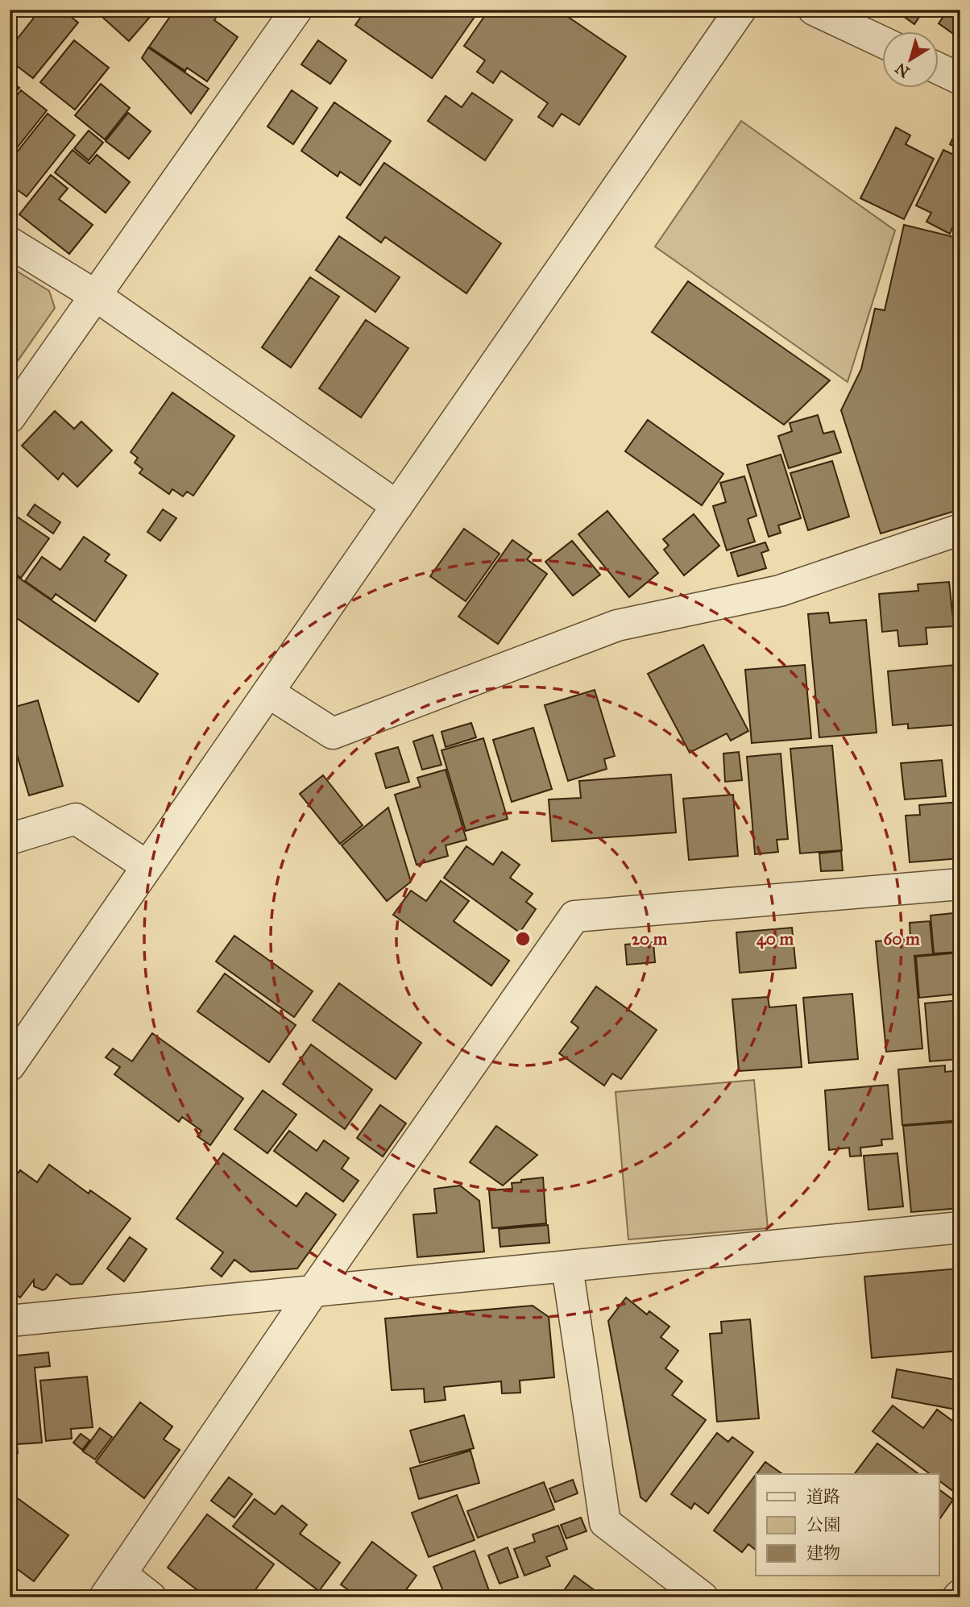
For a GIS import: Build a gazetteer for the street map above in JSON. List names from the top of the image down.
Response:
{
  "legend": ["道路", "公園", "建物"],
  "north": "bottom left",
  "rings": ["20 m", "40 m", "60 m"]
}
